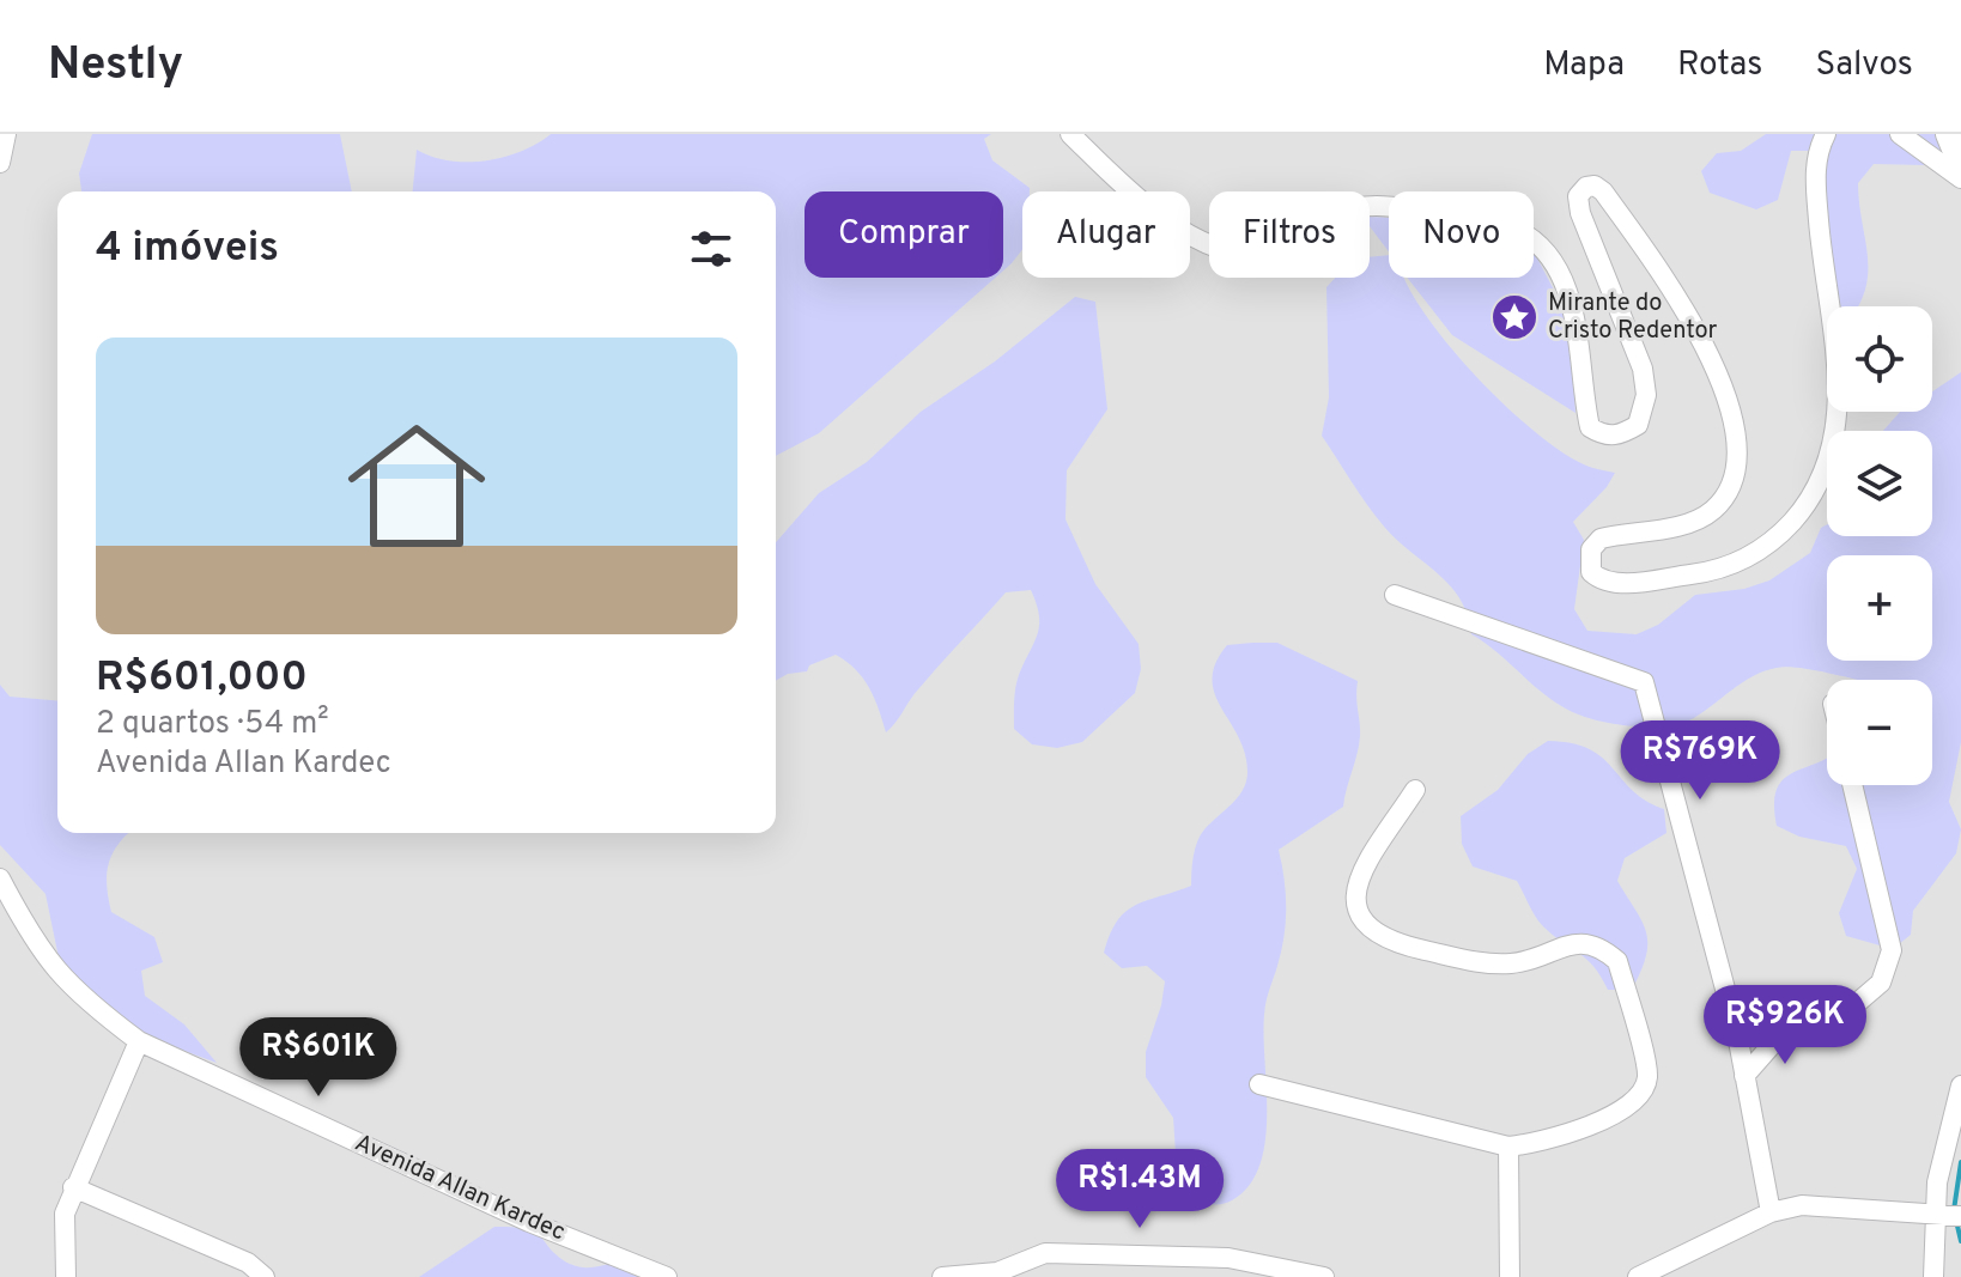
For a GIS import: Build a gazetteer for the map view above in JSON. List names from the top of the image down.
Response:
{
  "streets": {
    "street": ["Avenida Allan Kardec"]
  },
  "places": {
    "place": ["Mirante do Cristo Redentor"]
  },
  "page": {
    "header": "Nestly",
    "nav": ["Mapa", "Rotas", "Salvos"],
    "chip": [
      "Comprar",
      "Alugar",
      "Filtros",
      "Novo"
    ],
    "heading": "4 imóveis",
    "map_buttons": ["+", "−"],
    "list": [
      {
        "name": "R$601,000",
        "note": "2 quartos · 54 m² · Avenida Allan Kardec"
      }
    ],
    "price": [
      "R$769K",
      "R$926K",
      "R$601K",
      "R$1.43M"
    ]
  }
}
